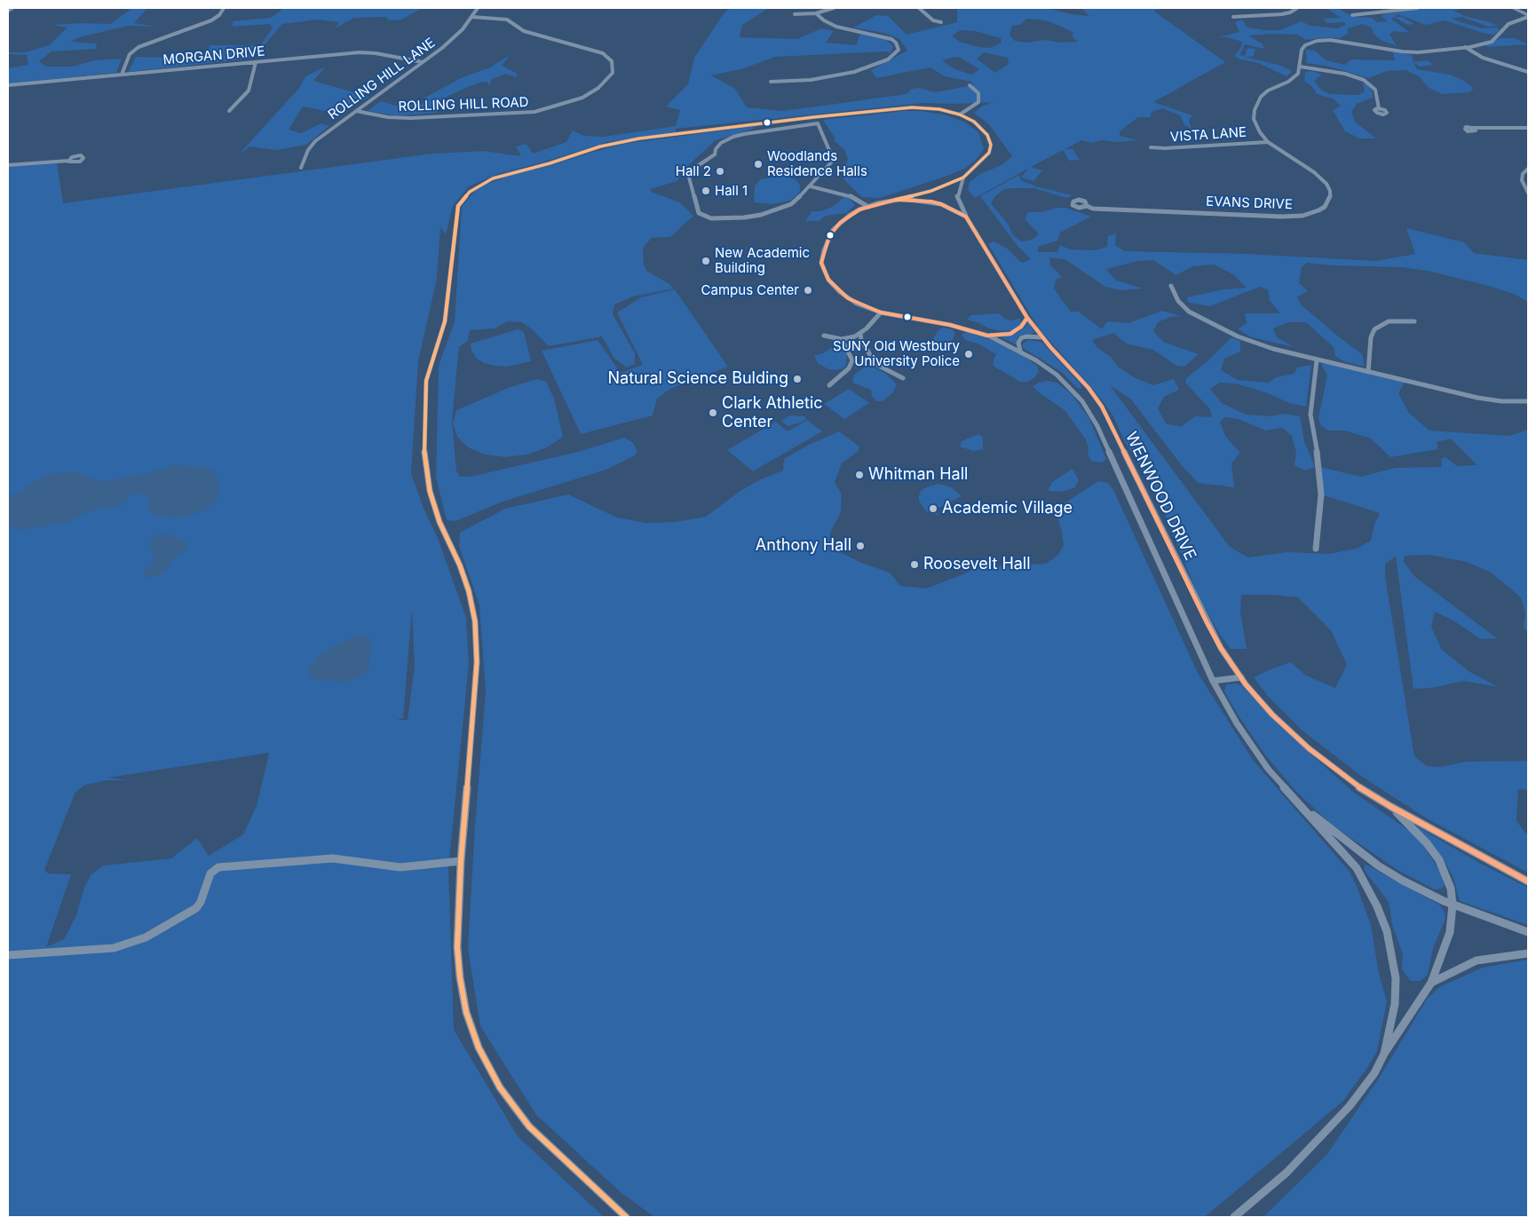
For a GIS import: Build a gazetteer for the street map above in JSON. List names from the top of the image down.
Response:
{
  "streets": {
    "street": [
      "MORGAN DRIVE",
      "ROLLING HILL LANE",
      "ROLLING HILL ROAD",
      "VISTA LANE",
      "EVANS DRIVE",
      "WENWOOD DRIVE"
    ]
  },
  "crossings": [
    ["MORGAN DRIVE", "ROLLING HILL LANE"],
    ["ROLLING HILL LANE", "ROLLING HILL ROAD"],
    ["VISTA LANE", "EVANS DRIVE"]
  ],
  "places": [
    "Woodlands Residence Halls",
    "Hall 2",
    "Hall 1",
    "New Academic Building",
    "Campus Center",
    "SUNY Old Westbury University Police",
    "Natural Science Bulding",
    "Clark Athletic Center",
    "Whitman Hall",
    "Academic Village",
    "Anthony Hall",
    "Roosevelt Hall"
  ]
}
